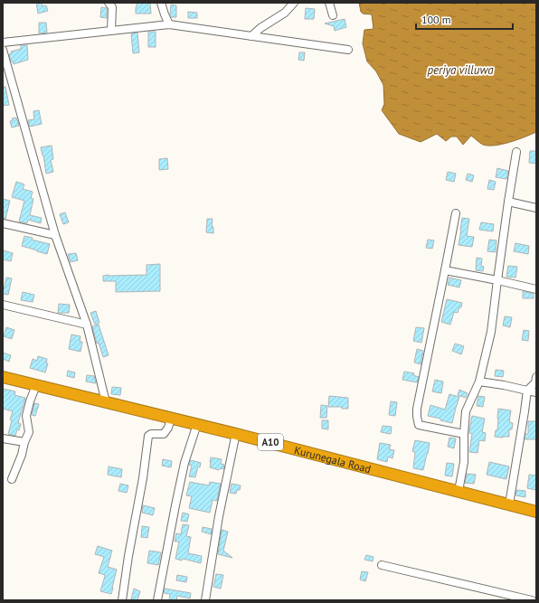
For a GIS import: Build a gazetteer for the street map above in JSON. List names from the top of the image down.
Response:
{
  "streets": {
    "highway": ["A10", "Kurunegala Road"]
  },
  "water": ["periya villuwa"],
  "scale_bar": "100 m"
}
